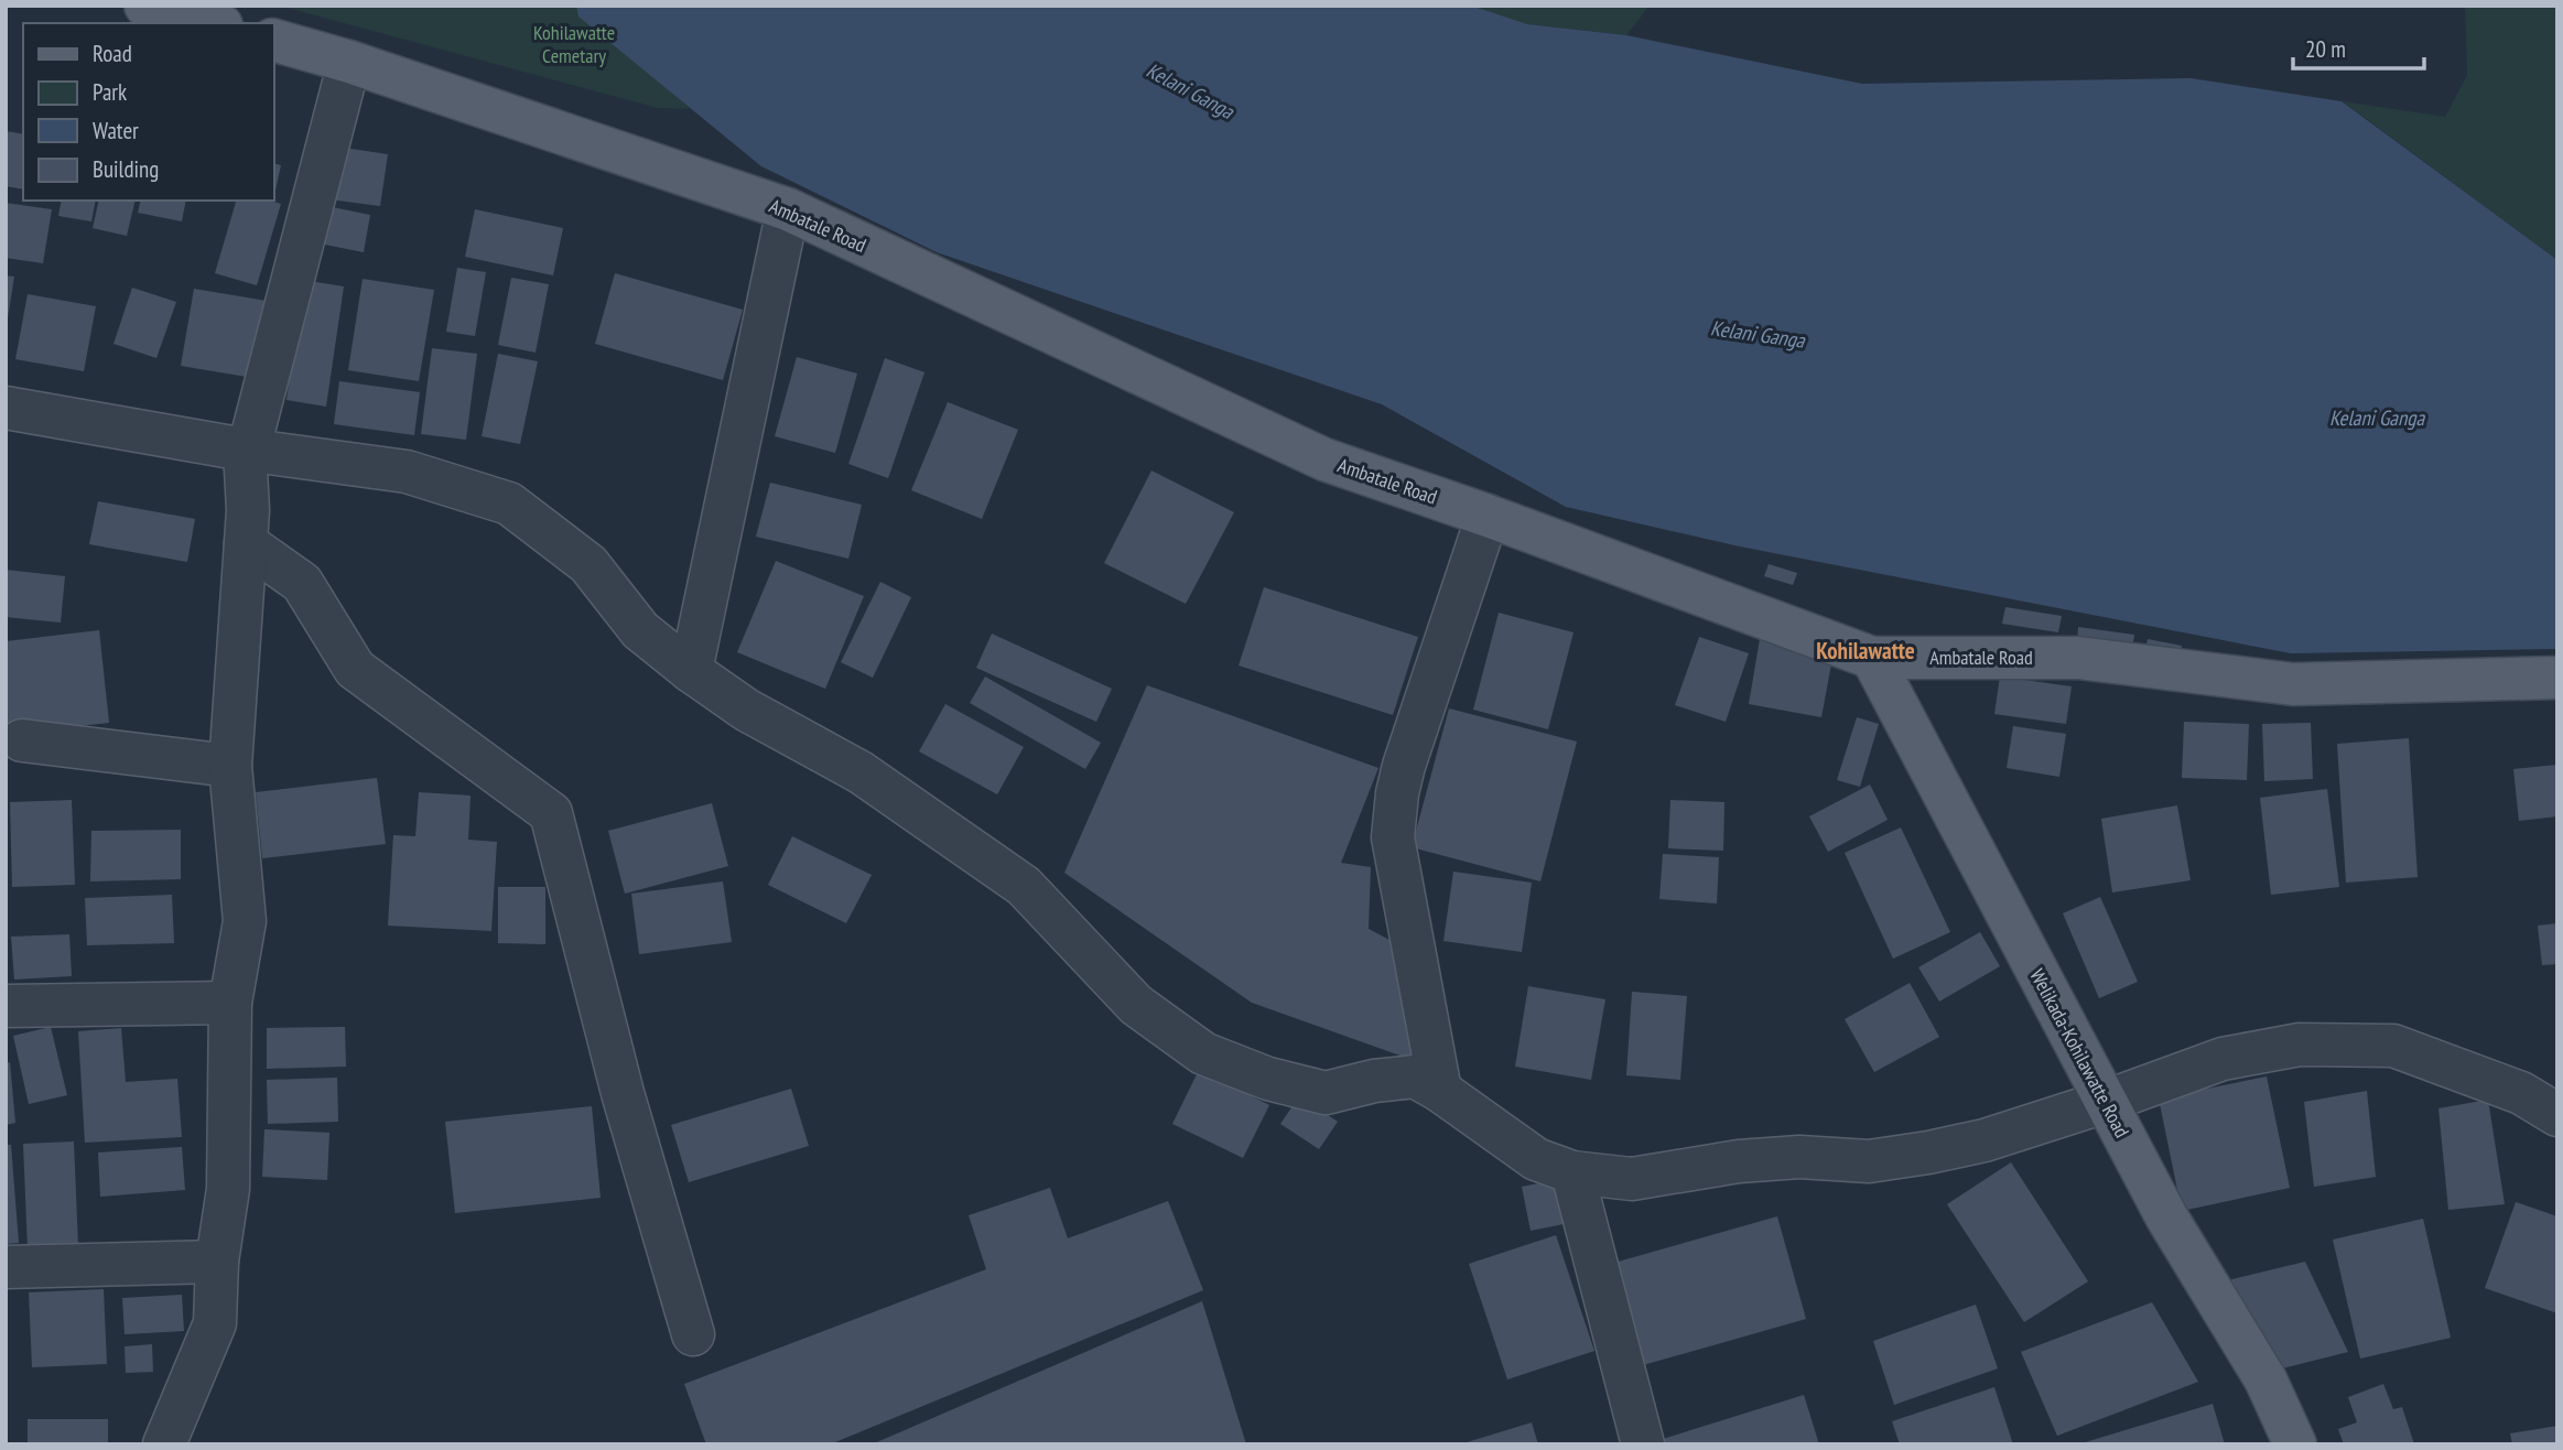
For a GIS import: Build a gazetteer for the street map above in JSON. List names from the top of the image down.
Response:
{
  "streets": {
    "main road": ["Ambatale Road", "Welikada-Kohilawatte Road"]
  },
  "crossings": [
    ["Ambatale Road", "Welikada-Kohilawatte Road"]
  ],
  "districts": ["Kohilawatte"],
  "water": ["Kelani Ganga"],
  "parks": ["Kohilawatte Cemetary"],
  "legend": [
    "Road",
    "Park",
    "Water",
    "Building"
  ],
  "scale_bar": "20 m"
}
